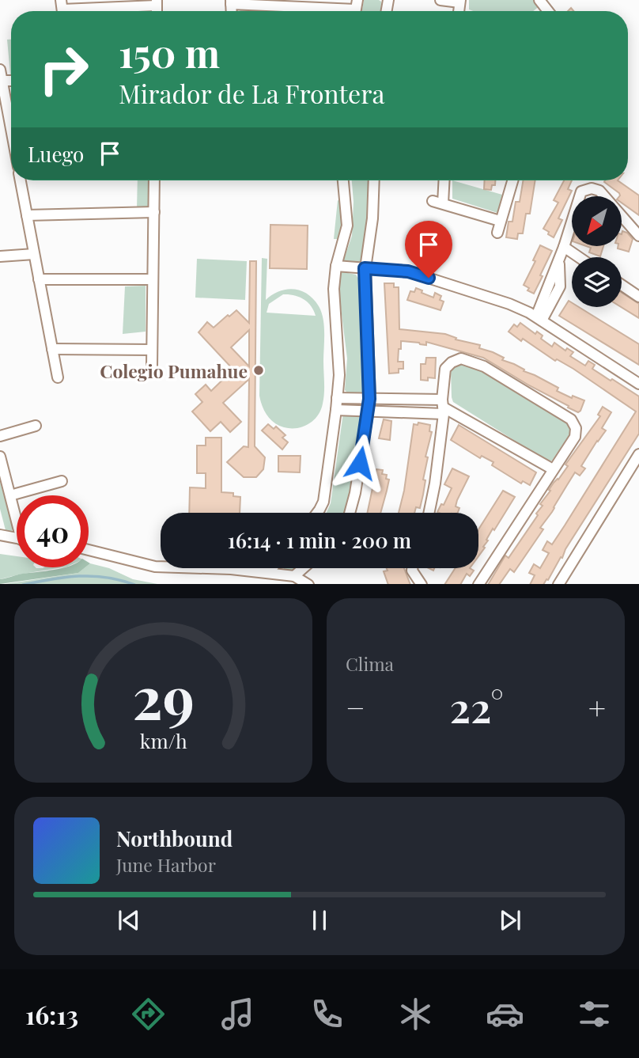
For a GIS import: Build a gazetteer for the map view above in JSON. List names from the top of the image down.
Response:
{
  "places": ["Colegio Pumahue"],
  "north": "bottom left",
  "page": {
    "turn": ["150 m", "Mirador de La Frontera"],
    "then": "Luego",
    "limit": "40",
    "trip": "16:14 · 1 min · 200 m",
    "tile": "Clima",
    "heat": ["−", "22°", "+"],
    "song": ["Northbound", "June Harbor"],
    "tabs": "16:13",
    "gauge": ["29", "km/h"]
  }
}
